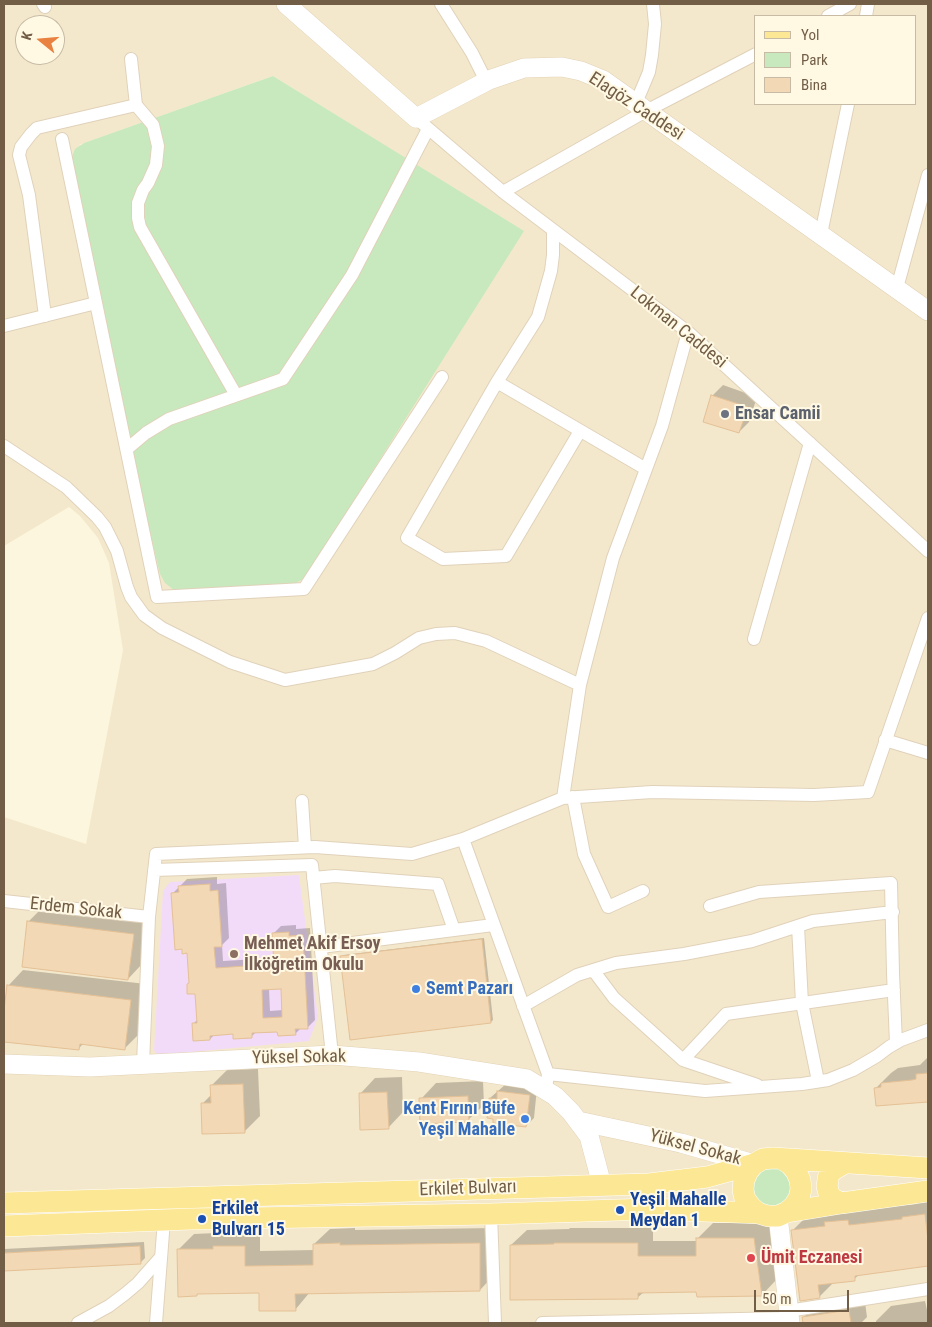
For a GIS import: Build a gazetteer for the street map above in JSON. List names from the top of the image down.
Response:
{
  "streets": {
    "main road": ["Erkilet Bulvarı"],
    "street": [
      "Elagöz Caddesi",
      "Lokman Caddesi",
      "Erdem Sokak",
      "Yüksel Sokak"
    ]
  },
  "crossings": [
    ["Elagöz Caddesi", "Lokman Caddesi"],
    ["Yüksel Sokak", "Erkilet Bulvarı"]
  ],
  "places": [
    "Ensar Camii",
    "Mehmet Akif Ersoy İlköğretim Okulu",
    "Semt Pazarı",
    "Kent Fırını Büfe Yeşil Mahalle",
    "Yeşil Mahalle Meydan 1",
    "Erkilet Bulvarı 15",
    "Ümit Eczanesi"
  ],
  "legend": ["Yol", "Park", "Bina"],
  "scale_bar": "50 m",
  "north": "left"
}
